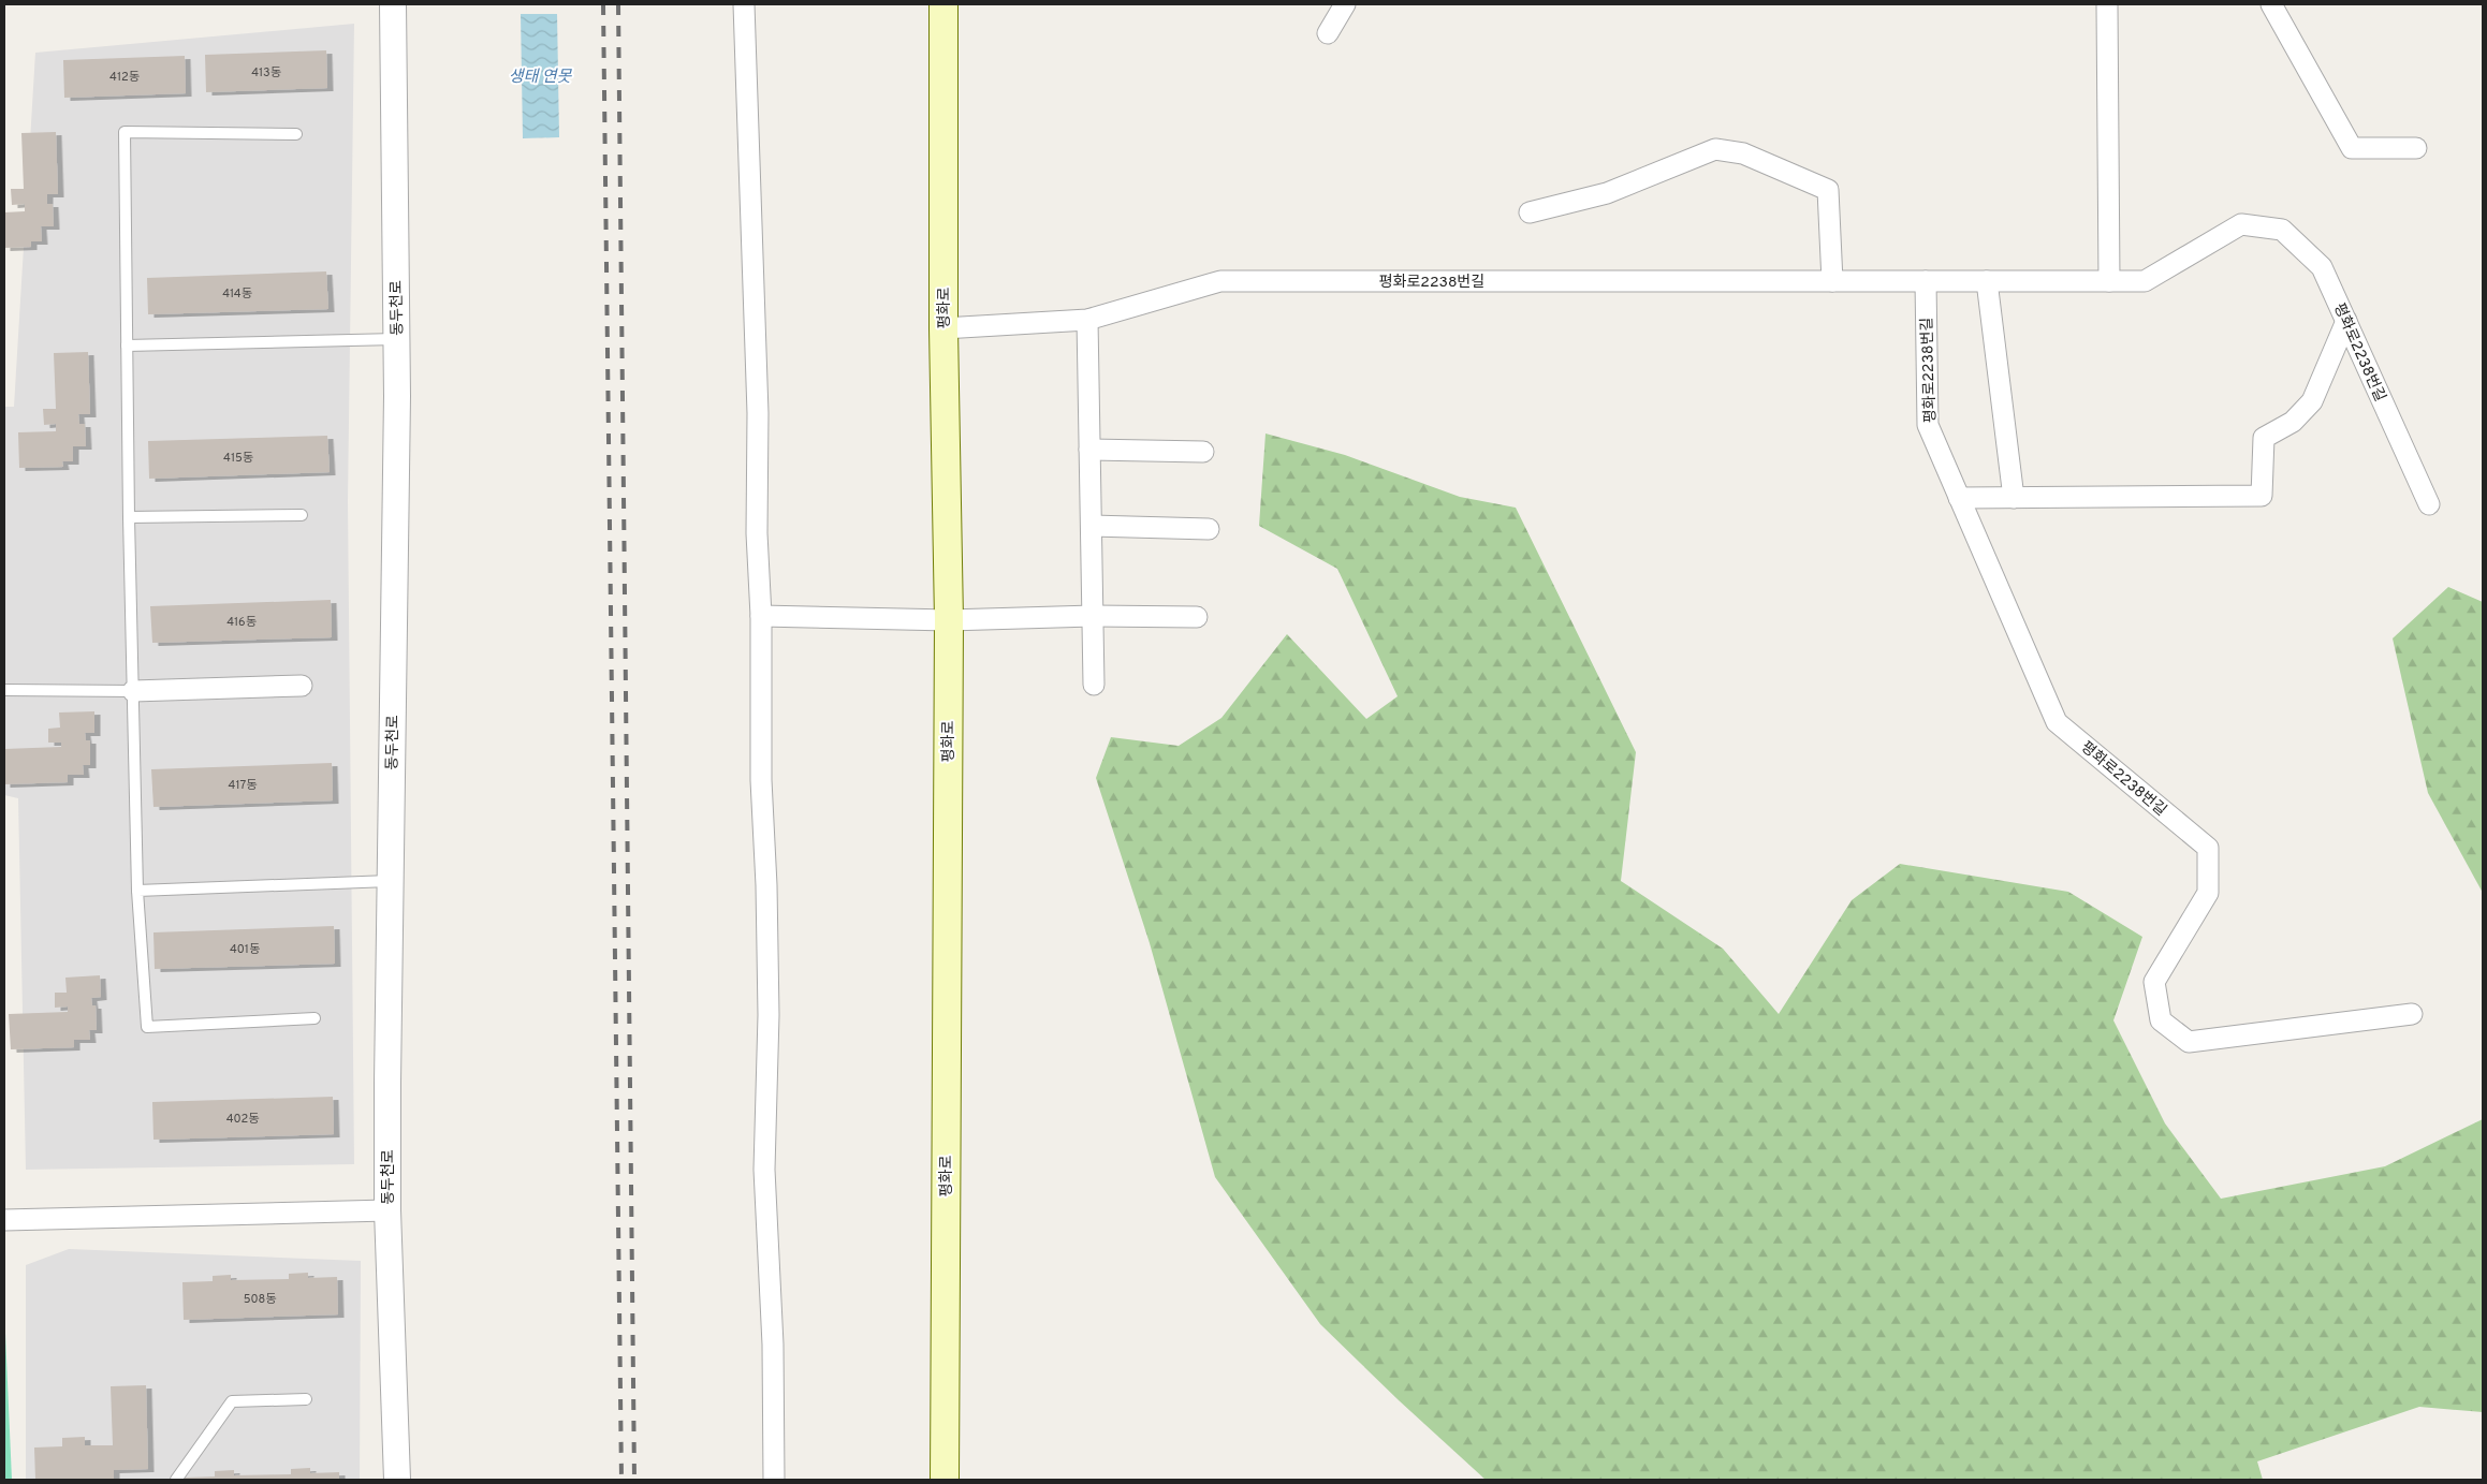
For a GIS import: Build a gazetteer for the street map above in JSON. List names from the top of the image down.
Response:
{
  "streets": {
    "main road": ["평화로"],
    "street": ["평화로2238번길", "동두천로"]
  },
  "crossings": [
    ["평화로2238번길", "평화로"]
  ],
  "water": ["생태 연못"],
  "house_numbers": [
    "413동",
    "412동",
    "414동",
    "415동",
    "416동",
    "417동",
    "401동",
    "402동",
    "508동"
  ]
}
